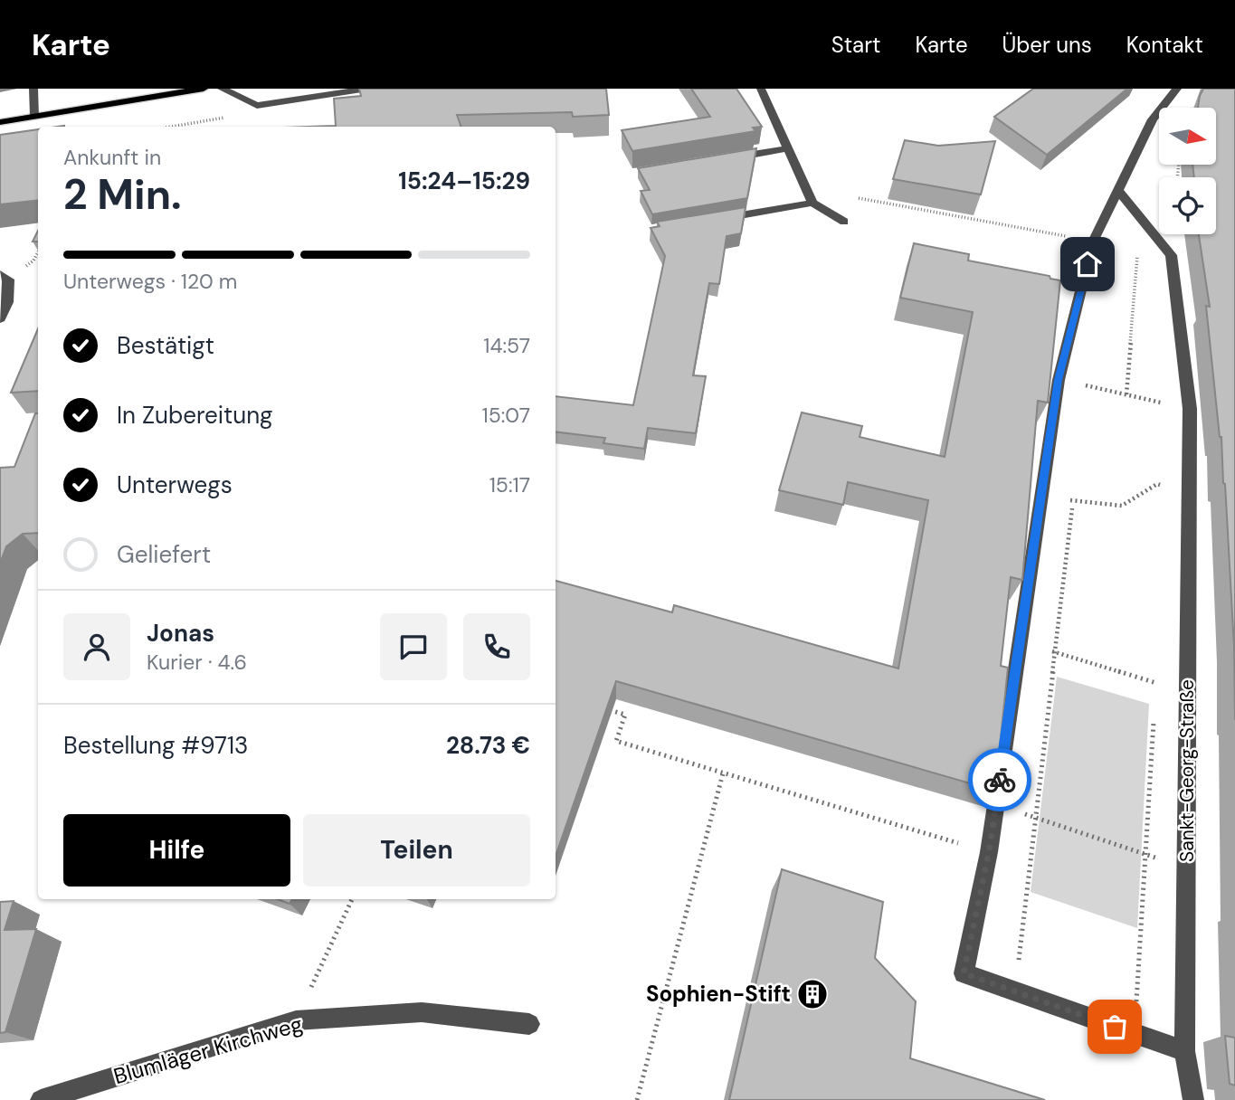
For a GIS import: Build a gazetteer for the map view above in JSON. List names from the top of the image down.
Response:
{
  "streets": {
    "street": ["Sankt-Georg-Straße", "Blumläger Kirchweg"]
  },
  "places": {
    "building": ["Sophien-Stift"]
  },
  "north": "right",
  "page": {
    "header": "Karte",
    "nav": [
      "Start",
      "Karte",
      "Über uns",
      "Kontakt"
    ],
    "heading": ["2 Min.", "Ankunft in", "15:24–15:29"],
    "panel": [
      "Jonas",
      "Kurier · 4.6",
      "Bestellung #9713",
      "28.73 €"
    ],
    "bar": "Unterwegs · 120 m",
    "list": [
      ["Bestätigt", "14:57"],
      ["In Zubereitung", "15:07"],
      ["Unterwegs", "15:17"],
      "Geliefert"
    ],
    "buttons": ["Hilfe", "Teilen"]
  }
}
